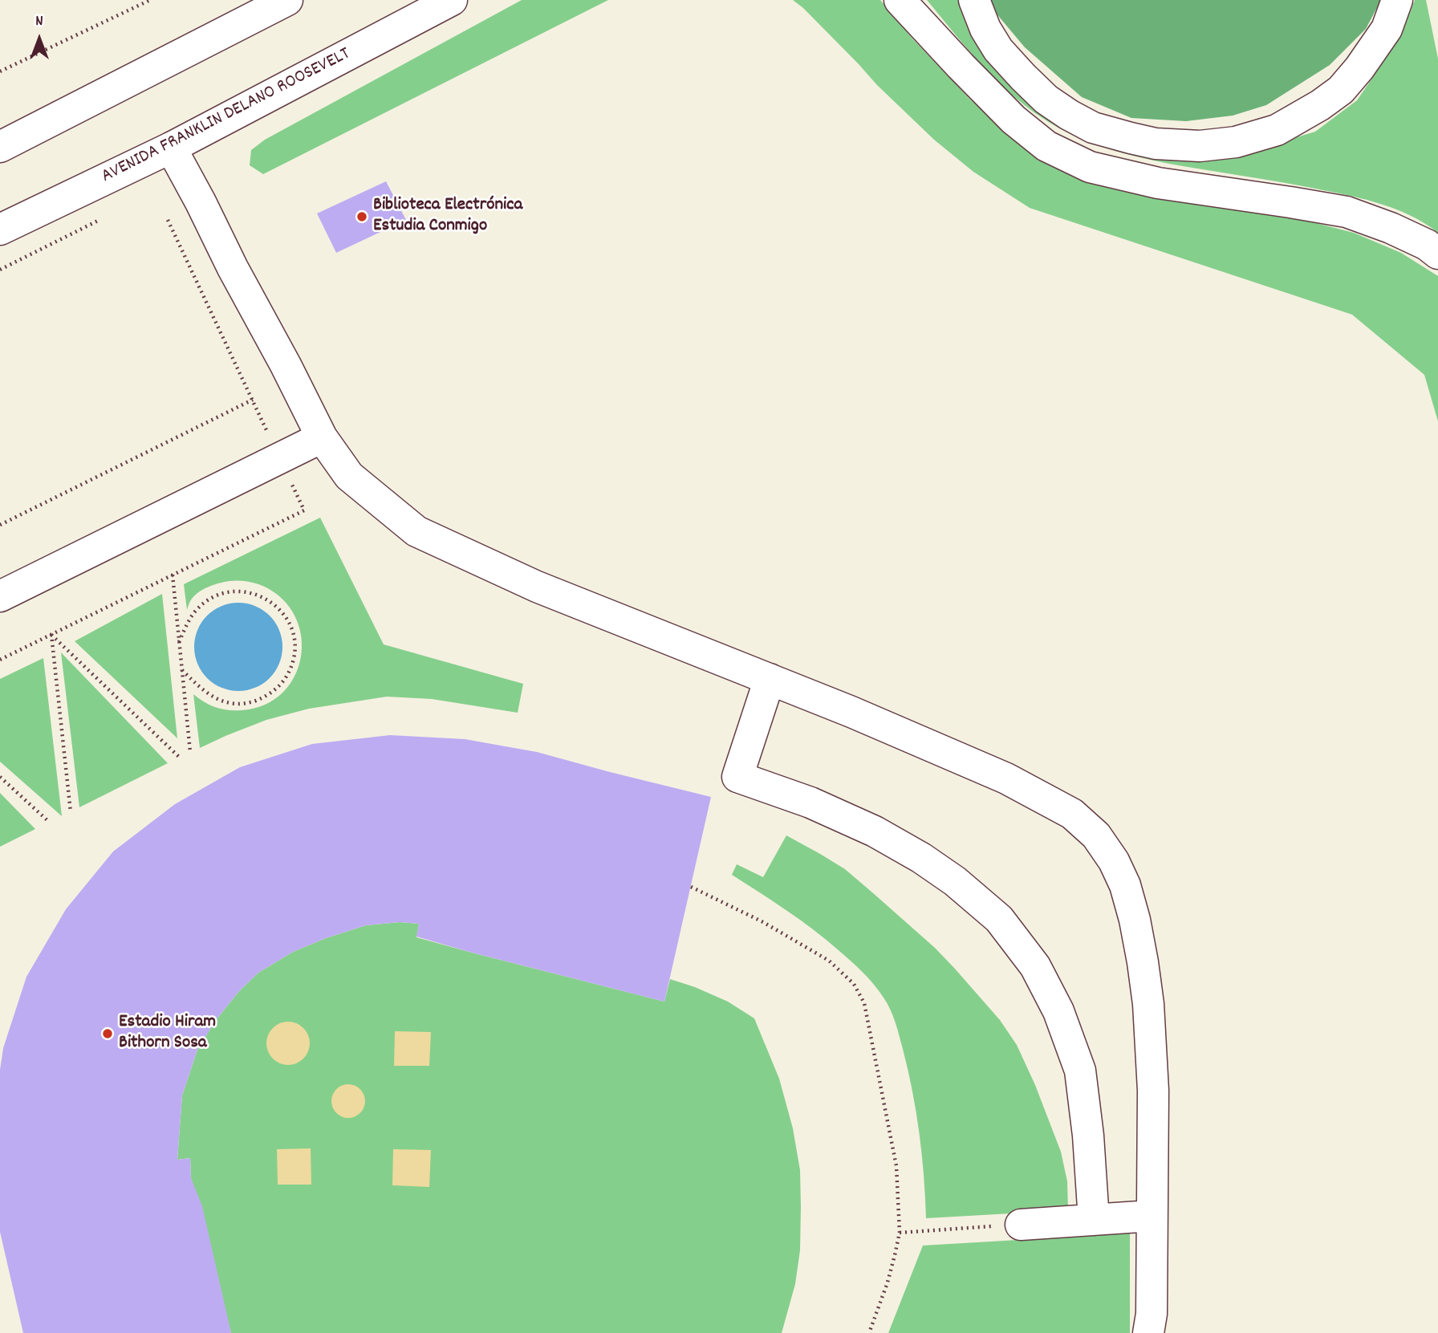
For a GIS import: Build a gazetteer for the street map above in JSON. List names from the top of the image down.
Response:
{
  "streets": {
    "main road": ["AVENIDA FRANKLIN DELANO ROOSEVELT"]
  },
  "places": ["Biblioteca Electrónica Estudia Conmigo", "Estadio Hiram Bithorn Sosa"],
  "north": "top"
}
